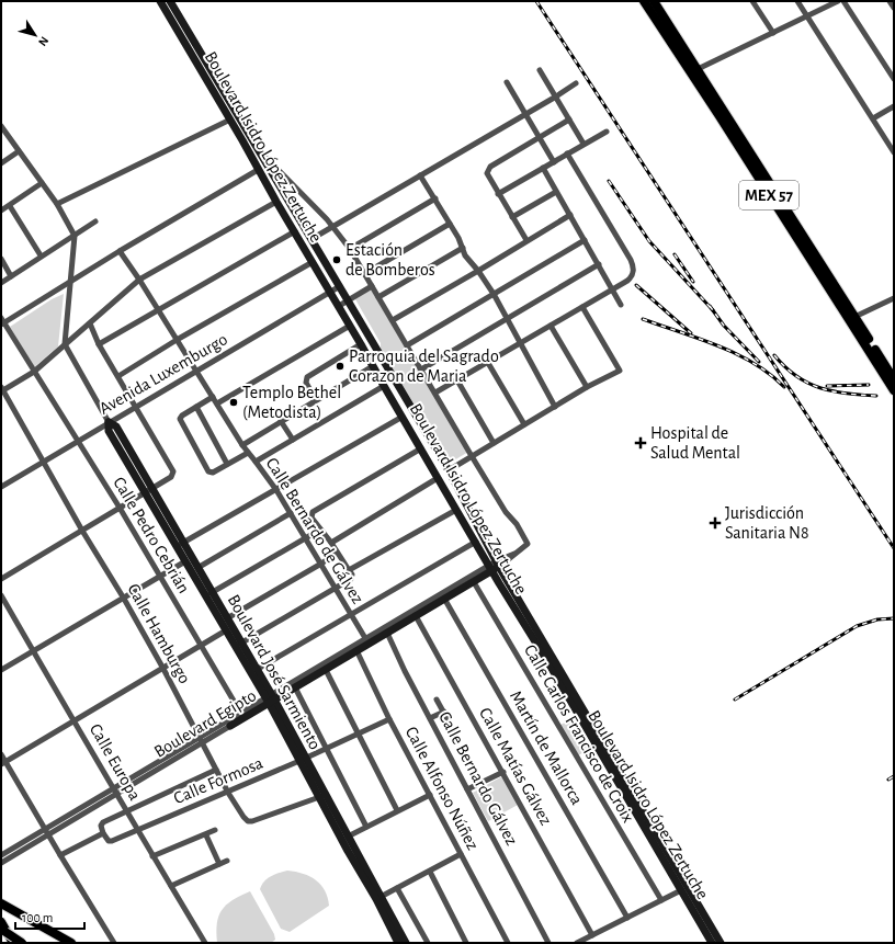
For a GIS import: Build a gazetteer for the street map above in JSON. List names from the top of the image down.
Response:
{
  "streets": {
    "main road": [
      "Boulevard Isidro López Zertuche",
      "MEX 57",
      "Boulevard José Sarmiento",
      "Boulevard Egipto"
    ],
    "street": [
      "Avenida Luxemburgo",
      "Calle Bernardo de Gálvez",
      "Calle Pedro Cebrián",
      "Calle Hamburgo",
      "Calle Carlos Francisco de Croix",
      "Martín de Mallorca",
      "Calle Europa",
      "Calle Matías Gálvez",
      "Calle Bernardo Gálvez",
      "Calle Formosa",
      "Calle Alfonso Núñez"
    ]
  },
  "crossings": [
    ["Boulevard Isidro López Zertuche", "Avenida Luxemburgo"],
    ["Boulevard Isidro López Zertuche", "Boulevard Egipto"],
    ["Avenida Luxemburgo", "Calle Bernardo de Gálvez"],
    ["Avenida Luxemburgo", "Calle Pedro Cebrián"],
    ["Avenida Luxemburgo", "Calle Hamburgo"],
    ["Avenida Luxemburgo", "Boulevard José Sarmiento"],
    ["Calle Bernardo de Gálvez", "Boulevard Egipto"],
    ["Calle Pedro Cebrián", "Boulevard Egipto"],
    ["Calle Hamburgo", "Boulevard José Sarmiento"],
    ["Calle Hamburgo", "Boulevard Egipto"],
    ["Calle Hamburgo", "Calle Formosa"],
    ["Boulevard José Sarmiento", "Boulevard Egipto"],
    ["Boulevard José Sarmiento", "Calle Formosa"],
    ["Boulevard Egipto", "Calle Carlos Francisco de Croix"],
    ["Boulevard Egipto", "Martín de Mallorca"],
    ["Boulevard Egipto", "Calle Europa"],
    ["Boulevard Egipto", "Calle Matías Gálvez"],
    ["Boulevard Egipto", "Calle Bernardo Gálvez"],
    ["Boulevard Egipto", "Calle Alfonso Núñez"],
    ["Calle Europa", "Calle Formosa"],
    ["Calle Formosa", "Calle Alfonso Núñez"]
  ],
  "places": {
    "other": ["Estación de Bomberos", "Parroquia del Sagrado Corazon de Maria", "Templo Bethel (Metodista)"],
    "health": ["Hospital de Salud Mental", "Jurisdicción Sanitaria N8"]
  },
  "scale_bar": "100 m",
  "north": "bottom right"
}
